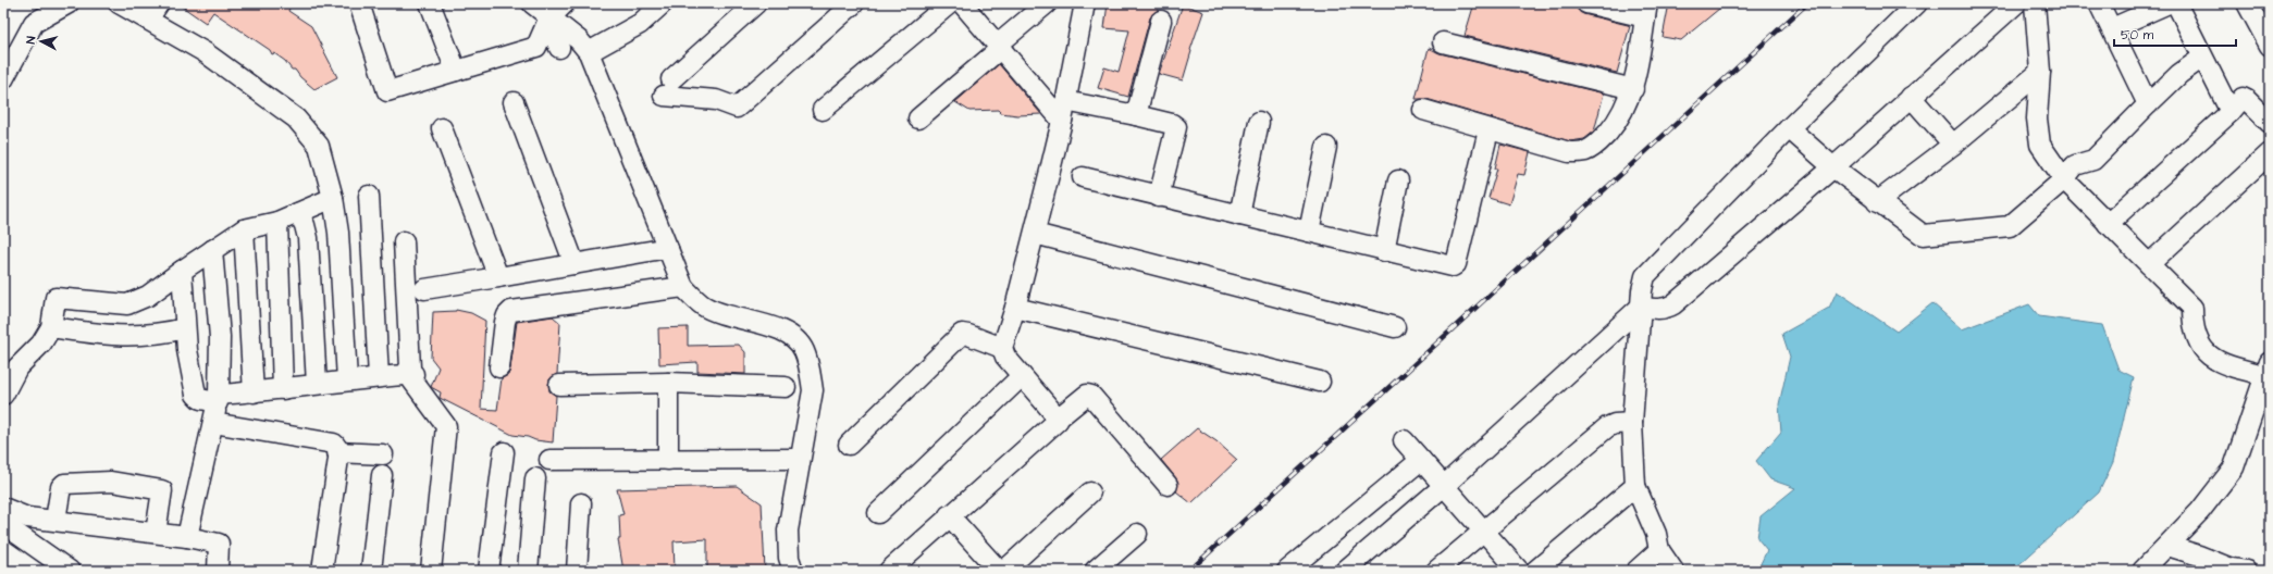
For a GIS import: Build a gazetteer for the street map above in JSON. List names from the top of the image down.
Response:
{
  "scale_bar": "50 m",
  "north": "left"
}
